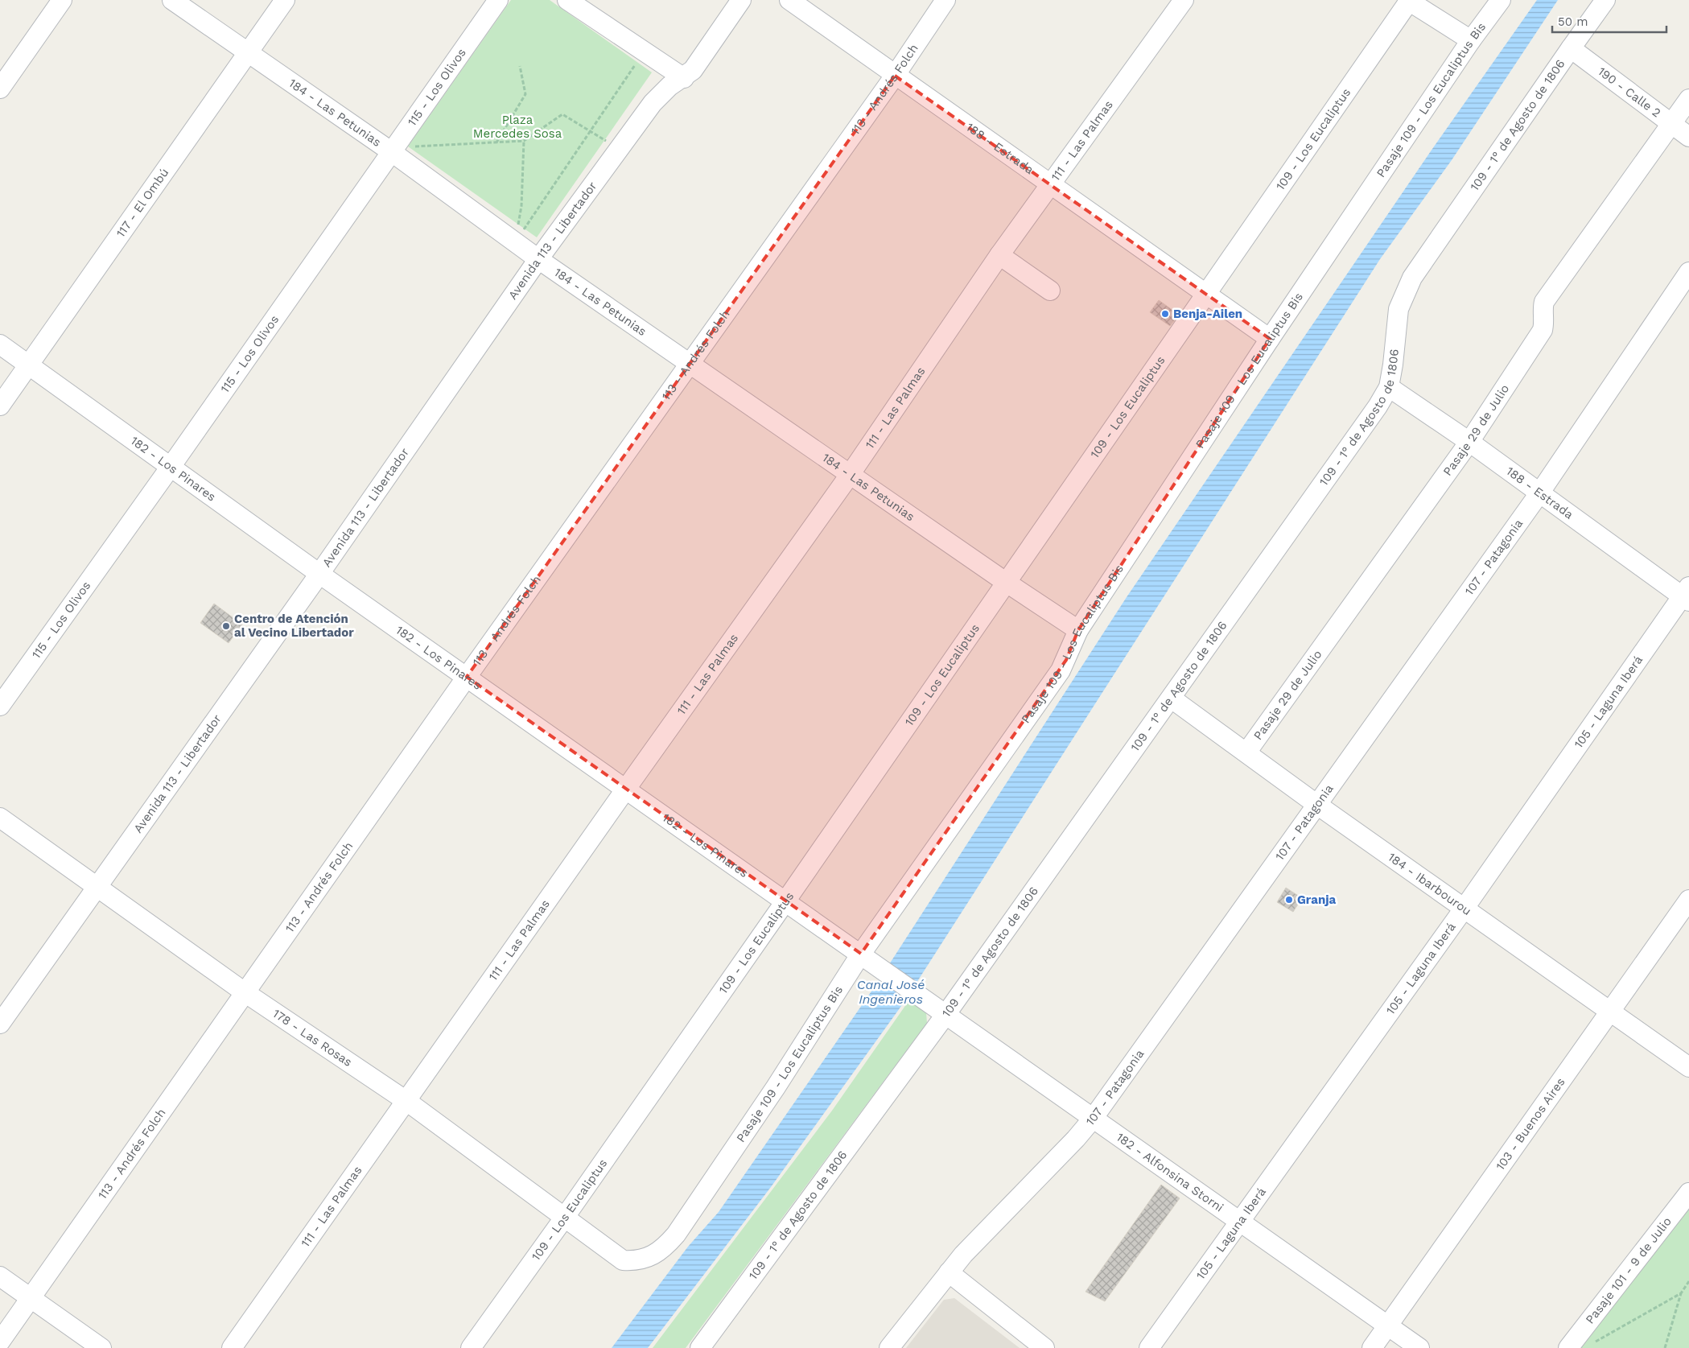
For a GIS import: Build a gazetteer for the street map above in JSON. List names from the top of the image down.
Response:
{
  "streets": {
    "street": [
      "115 - Los Olivos",
      "113 - Andrés Folch",
      "190 - Calle 2",
      "Pasaje 109 - Los Eucaliptus Bis",
      "184 - Las Petunias",
      "109 - 1° de Agosto de 1806",
      "109 - Los Eucaliptus",
      "111 - Las Palmas",
      "188 - Estrada",
      "117 - El Ombú",
      "Avenida 113 - Libertador",
      "Pasaje 29 de Julio",
      "182 - Los Pinares",
      "107 - Patagonia",
      "105 - Laguna Iberá",
      "184 - Ibarbourou",
      "178 - Las Rosas",
      "103 - Buenos Aires",
      "182 - Alfonsina Storni",
      "Pasaje 101 - 9 de Julio"
    ]
  },
  "crossings": [
    ["115 - Los Olivos", "184 - Las Petunias"],
    ["115 - Los Olivos", "182 - Los Pinares"],
    ["113 - Andrés Folch", "184 - Las Petunias"],
    ["113 - Andrés Folch", "188 - Estrada"],
    ["113 - Andrés Folch", "182 - Los Pinares"],
    ["113 - Andrés Folch", "178 - Las Rosas"],
    ["190 - Calle 2", "109 - 1° de Agosto de 1806"],
    ["190 - Calle 2", "Pasaje 29 de Julio"],
    ["Pasaje 109 - Los Eucaliptus Bis", "184 - Las Petunias"],
    ["Pasaje 109 - Los Eucaliptus Bis", "188 - Estrada"],
    ["Pasaje 109 - Los Eucaliptus Bis", "182 - Los Pinares"],
    ["Pasaje 109 - Los Eucaliptus Bis", "178 - Las Rosas"],
    ["184 - Las Petunias", "109 - Los Eucaliptus"],
    ["184 - Las Petunias", "111 - Las Palmas"],
    ["184 - Las Petunias", "117 - El Ombú"],
    ["184 - Las Petunias", "Avenida 113 - Libertador"],
    ["109 - 1° de Agosto de 1806", "188 - Estrada"],
    ["109 - 1° de Agosto de 1806", "184 - Ibarbourou"],
    ["109 - 1° de Agosto de 1806", "182 - Alfonsina Storni"],
    ["109 - Los Eucaliptus", "188 - Estrada"],
    ["109 - Los Eucaliptus", "182 - Los Pinares"],
    ["109 - Los Eucaliptus", "178 - Las Rosas"],
    ["111 - Las Palmas", "188 - Estrada"],
    ["111 - Las Palmas", "182 - Los Pinares"],
    ["111 - Las Palmas", "178 - Las Rosas"],
    ["188 - Estrada", "Pasaje 29 de Julio"],
    ["188 - Estrada", "107 - Patagonia"],
    ["188 - Estrada", "105 - Laguna Iberá"],
    ["117 - El Ombú", "182 - Los Pinares"],
    ["Avenida 113 - Libertador", "182 - Los Pinares"],
    ["Avenida 113 - Libertador", "178 - Las Rosas"],
    ["Pasaje 29 de Julio", "184 - Ibarbourou"],
    ["182 - Los Pinares", "182 - Alfonsina Storni"],
    ["107 - Patagonia", "184 - Ibarbourou"],
    ["107 - Patagonia", "182 - Alfonsina Storni"],
    ["105 - Laguna Iberá", "184 - Ibarbourou"],
    ["105 - Laguna Iberá", "182 - Alfonsina Storni"],
    ["184 - Ibarbourou", "103 - Buenos Aires"],
    ["103 - Buenos Aires", "182 - Alfonsina Storni"]
  ],
  "water": ["Canal José Ingenieros"],
  "parks": ["Plaza Mercedes Sosa"],
  "places": ["Benja-Ailen", "Centro de Atención al Vecino Libertador", "Granja"],
  "scale_bar": "50 m"
}
